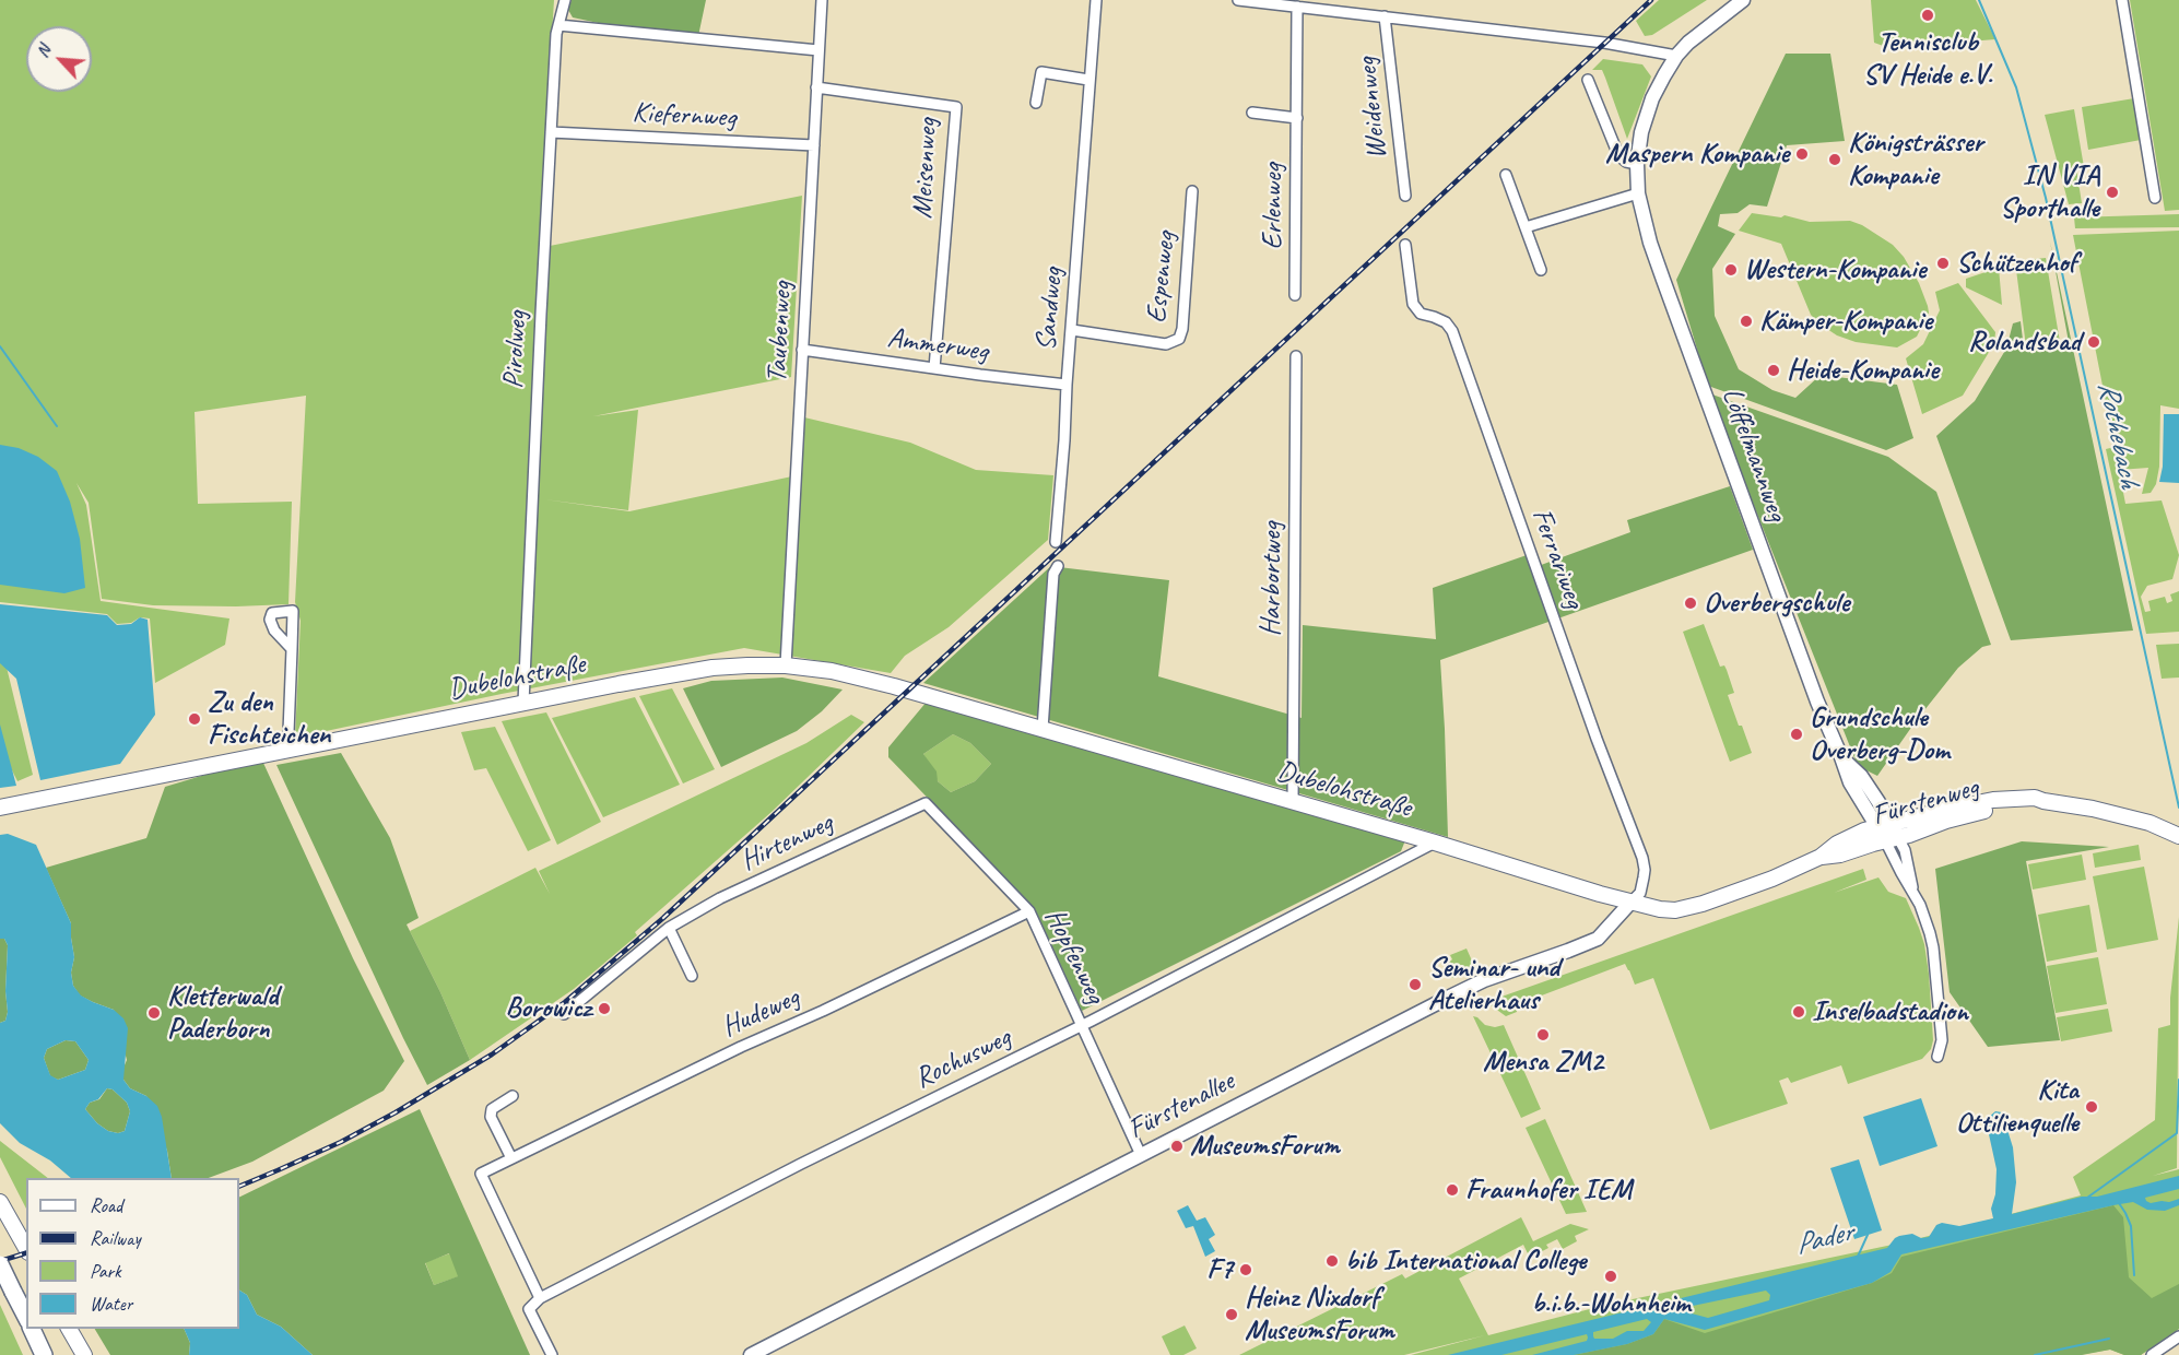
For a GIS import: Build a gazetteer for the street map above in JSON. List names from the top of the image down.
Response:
{
  "streets": {
    "main road": ["Dubelohstraße", "Fürstenweg"],
    "street": [
      "Weidenweg",
      "Kiefernweg",
      "Meisenweg",
      "Erlenweg",
      "Espenweg",
      "Sandweg",
      "Taubenweg",
      "Ammerweg",
      "Pirolweg",
      "Löffelmannweg",
      "Ferrariweg",
      "Harbortweg",
      "Hirtenweg",
      "Hopfenweg",
      "Hudeweg",
      "Rochusweg",
      "Fürstenallee"
    ]
  },
  "crossings": [
    ["Kiefernweg", "Taubenweg"],
    ["Kiefernweg", "Pirolweg"],
    ["Meisenweg", "Taubenweg"],
    ["Meisenweg", "Ammerweg"],
    ["Espenweg", "Sandweg"],
    ["Sandweg", "Ammerweg"],
    ["Taubenweg", "Ammerweg"],
    ["Taubenweg", "Dubelohstraße"],
    ["Pirolweg", "Dubelohstraße"],
    ["Löffelmannweg", "Fürstenweg"],
    ["Ferrariweg", "Dubelohstraße"],
    ["Ferrariweg", "Fürstenweg"],
    ["Ferrariweg", "Fürstenallee"],
    ["Harbortweg", "Dubelohstraße"],
    ["Dubelohstraße", "Fürstenweg"],
    ["Dubelohstraße", "Rochusweg"],
    ["Dubelohstraße", "Fürstenallee"],
    ["Fürstenweg", "Fürstenallee"],
    ["Hirtenweg", "Hopfenweg"],
    ["Hopfenweg", "Hudeweg"],
    ["Hopfenweg", "Rochusweg"],
    ["Hopfenweg", "Fürstenallee"],
    ["Hudeweg", "Rochusweg"]
  ],
  "water": ["Rothebach", "Pader"],
  "places": [
    "Tennisclub SV Heide e.V.",
    "Maspern Kompanie",
    "Königsträsser Kompanie",
    "IN VIA Sporthalle",
    "Schützenhof",
    "Western-Kompanie",
    "Kämper-Kompanie",
    "Rolandsbad",
    "Heide-Kompanie",
    "Overbergschule",
    "Zu den Fischteichen",
    "Grundschule Overberg-Dom",
    "Seminar- und Atelierhaus",
    "Borowicz",
    "Inselbadstadion",
    "Kletterwald Paderborn",
    "Mensa ZM2",
    "Kita Ottilienquelle",
    "MuseumsForum",
    "Fraunhofer IEM",
    "bib International College",
    "F7",
    "b.i.b.-Wohnheim",
    "Heinz Nixdorf MuseumsForum"
  ],
  "legend": [
    "Road",
    "Railway",
    "Park",
    "Water"
  ],
  "north": "top left"
}
